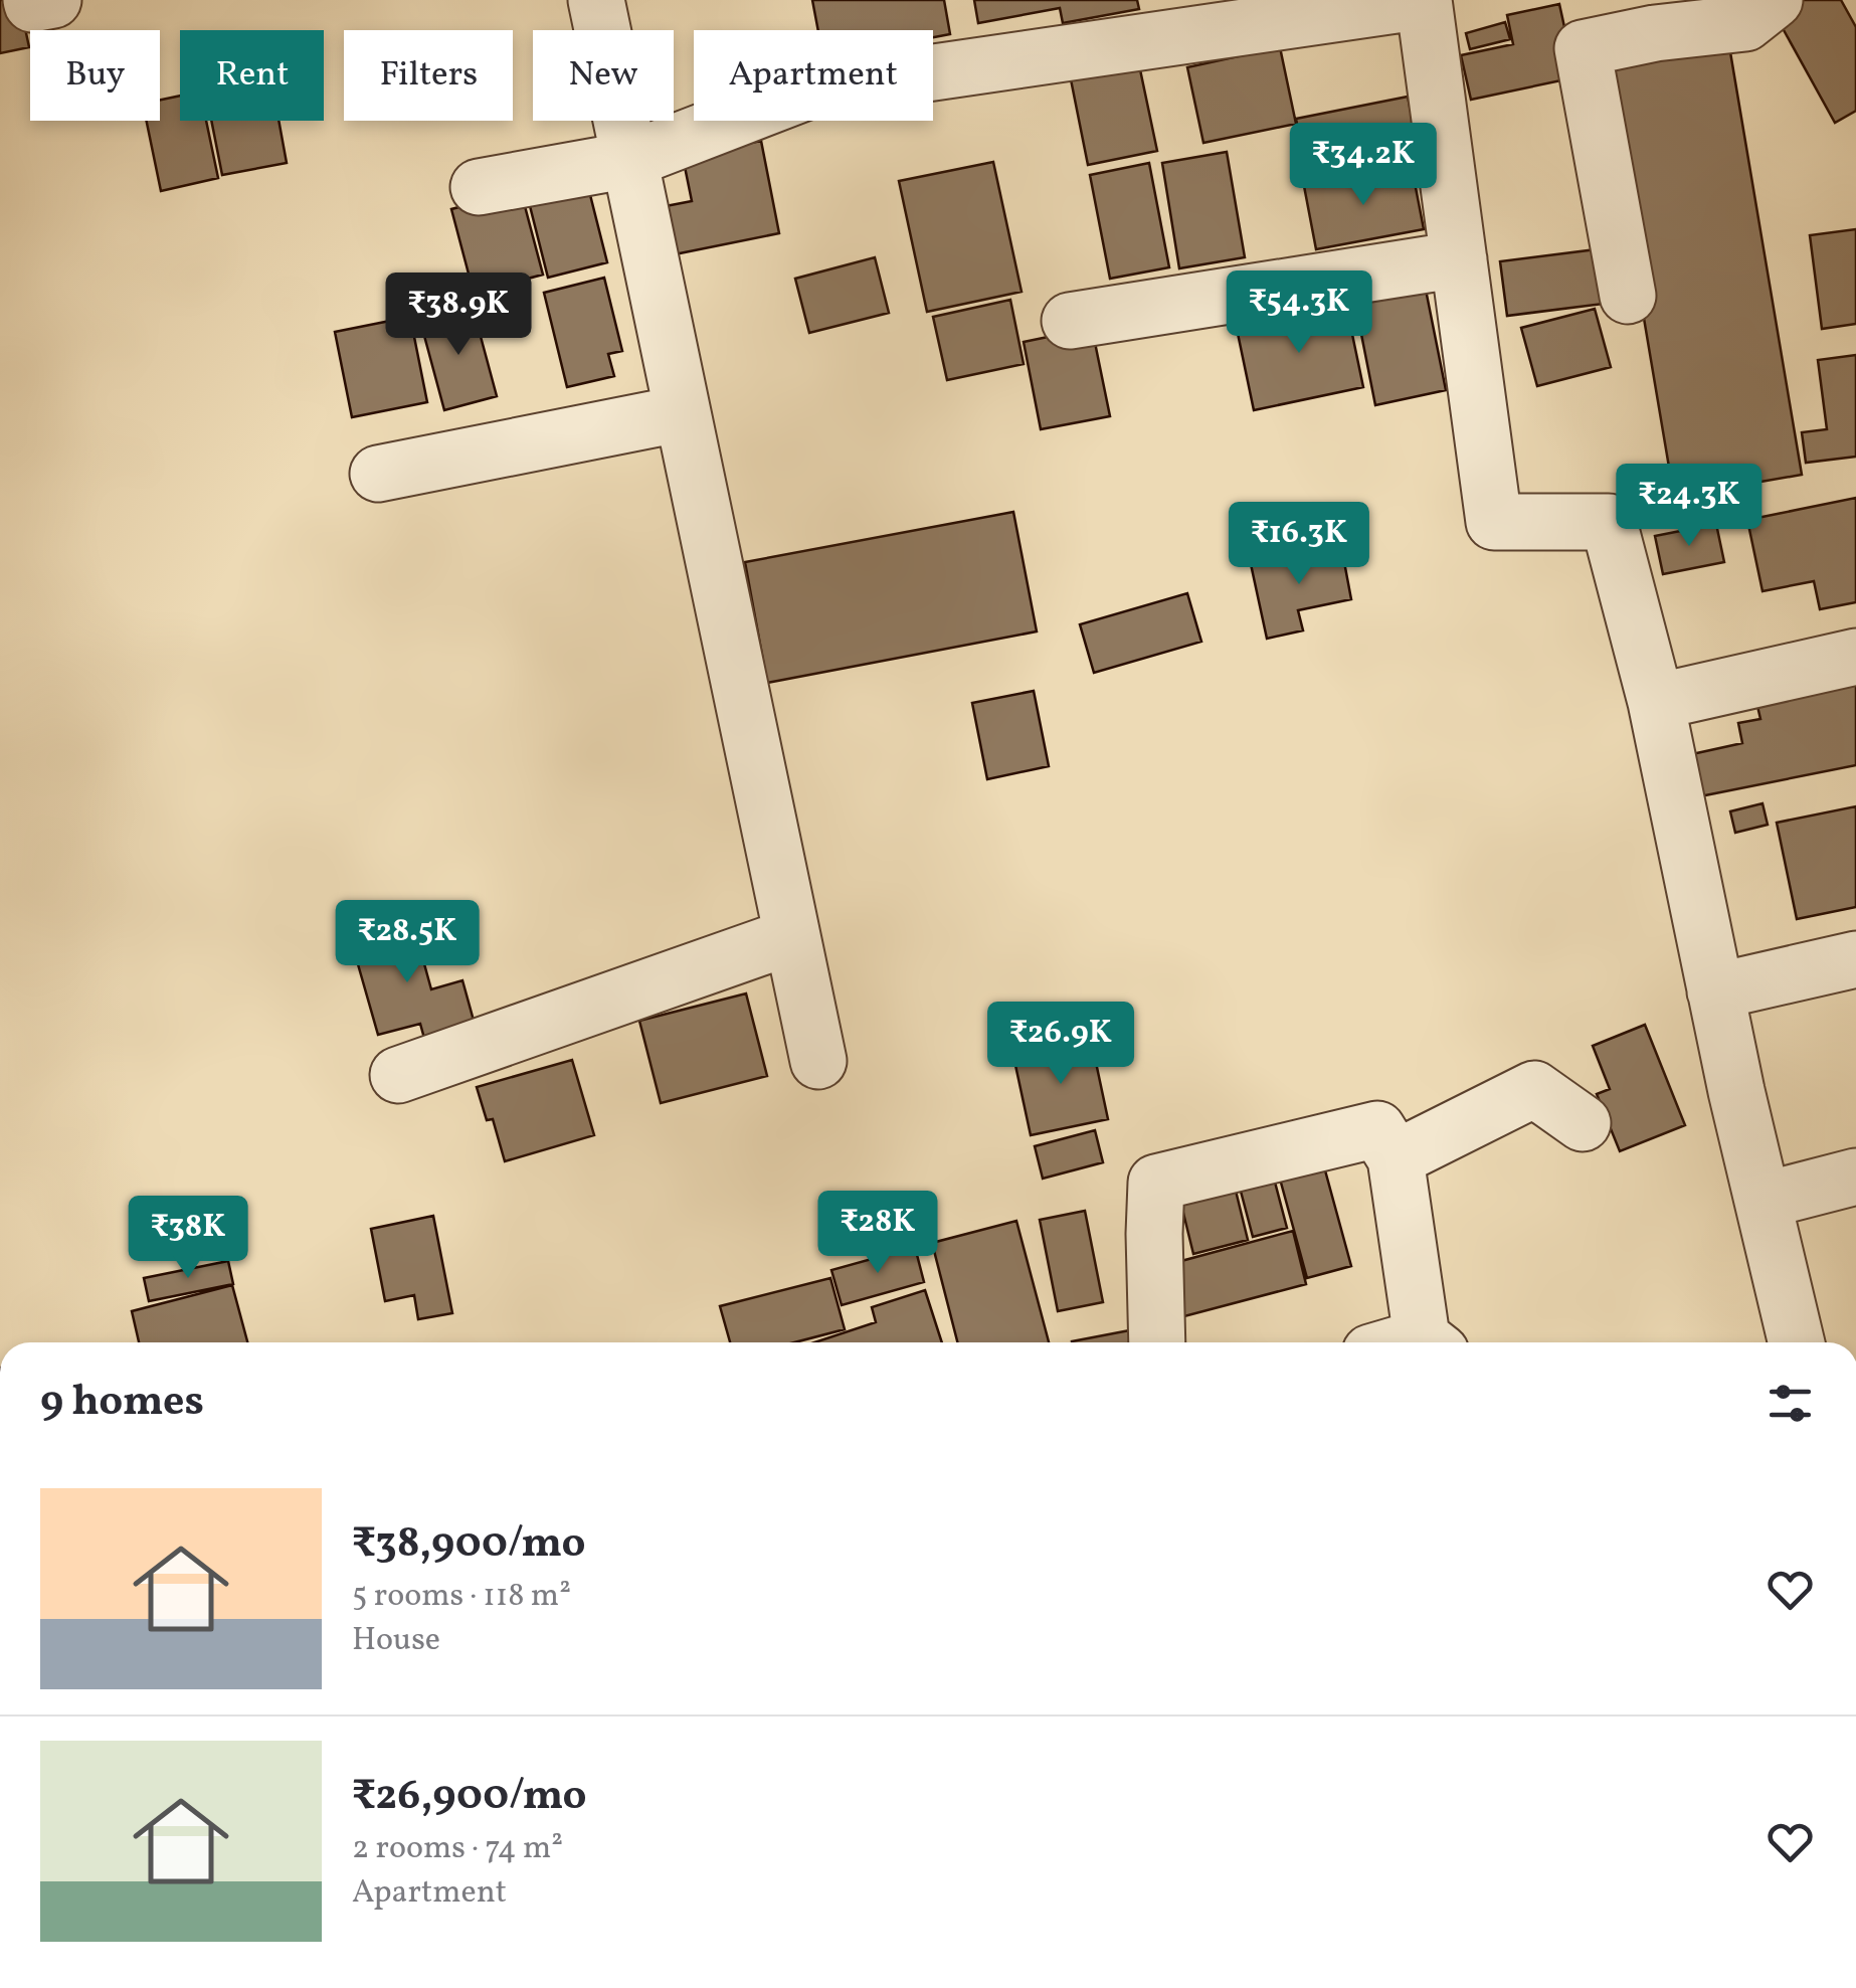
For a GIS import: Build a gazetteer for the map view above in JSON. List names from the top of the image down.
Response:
{
  "page": {
    "chip": [
      "Buy",
      "Rent",
      "Filters",
      "New",
      "Apartment"
    ],
    "price": [
      "₹34.2K",
      "₹54.3K",
      "₹38.9K",
      "₹24.3K",
      "₹16.3K",
      "₹28.5K",
      "₹26.9K",
      "₹28K",
      "₹38K"
    ],
    "heading": "9 homes",
    "list": [
      {
        "name": "₹38,900/mo",
        "note": "5 rooms · 118 m² · House"
      },
      {
        "name": "₹26,900/mo",
        "note": "2 rooms · 74 m² · Apartment"
      }
    ]
  }
}
